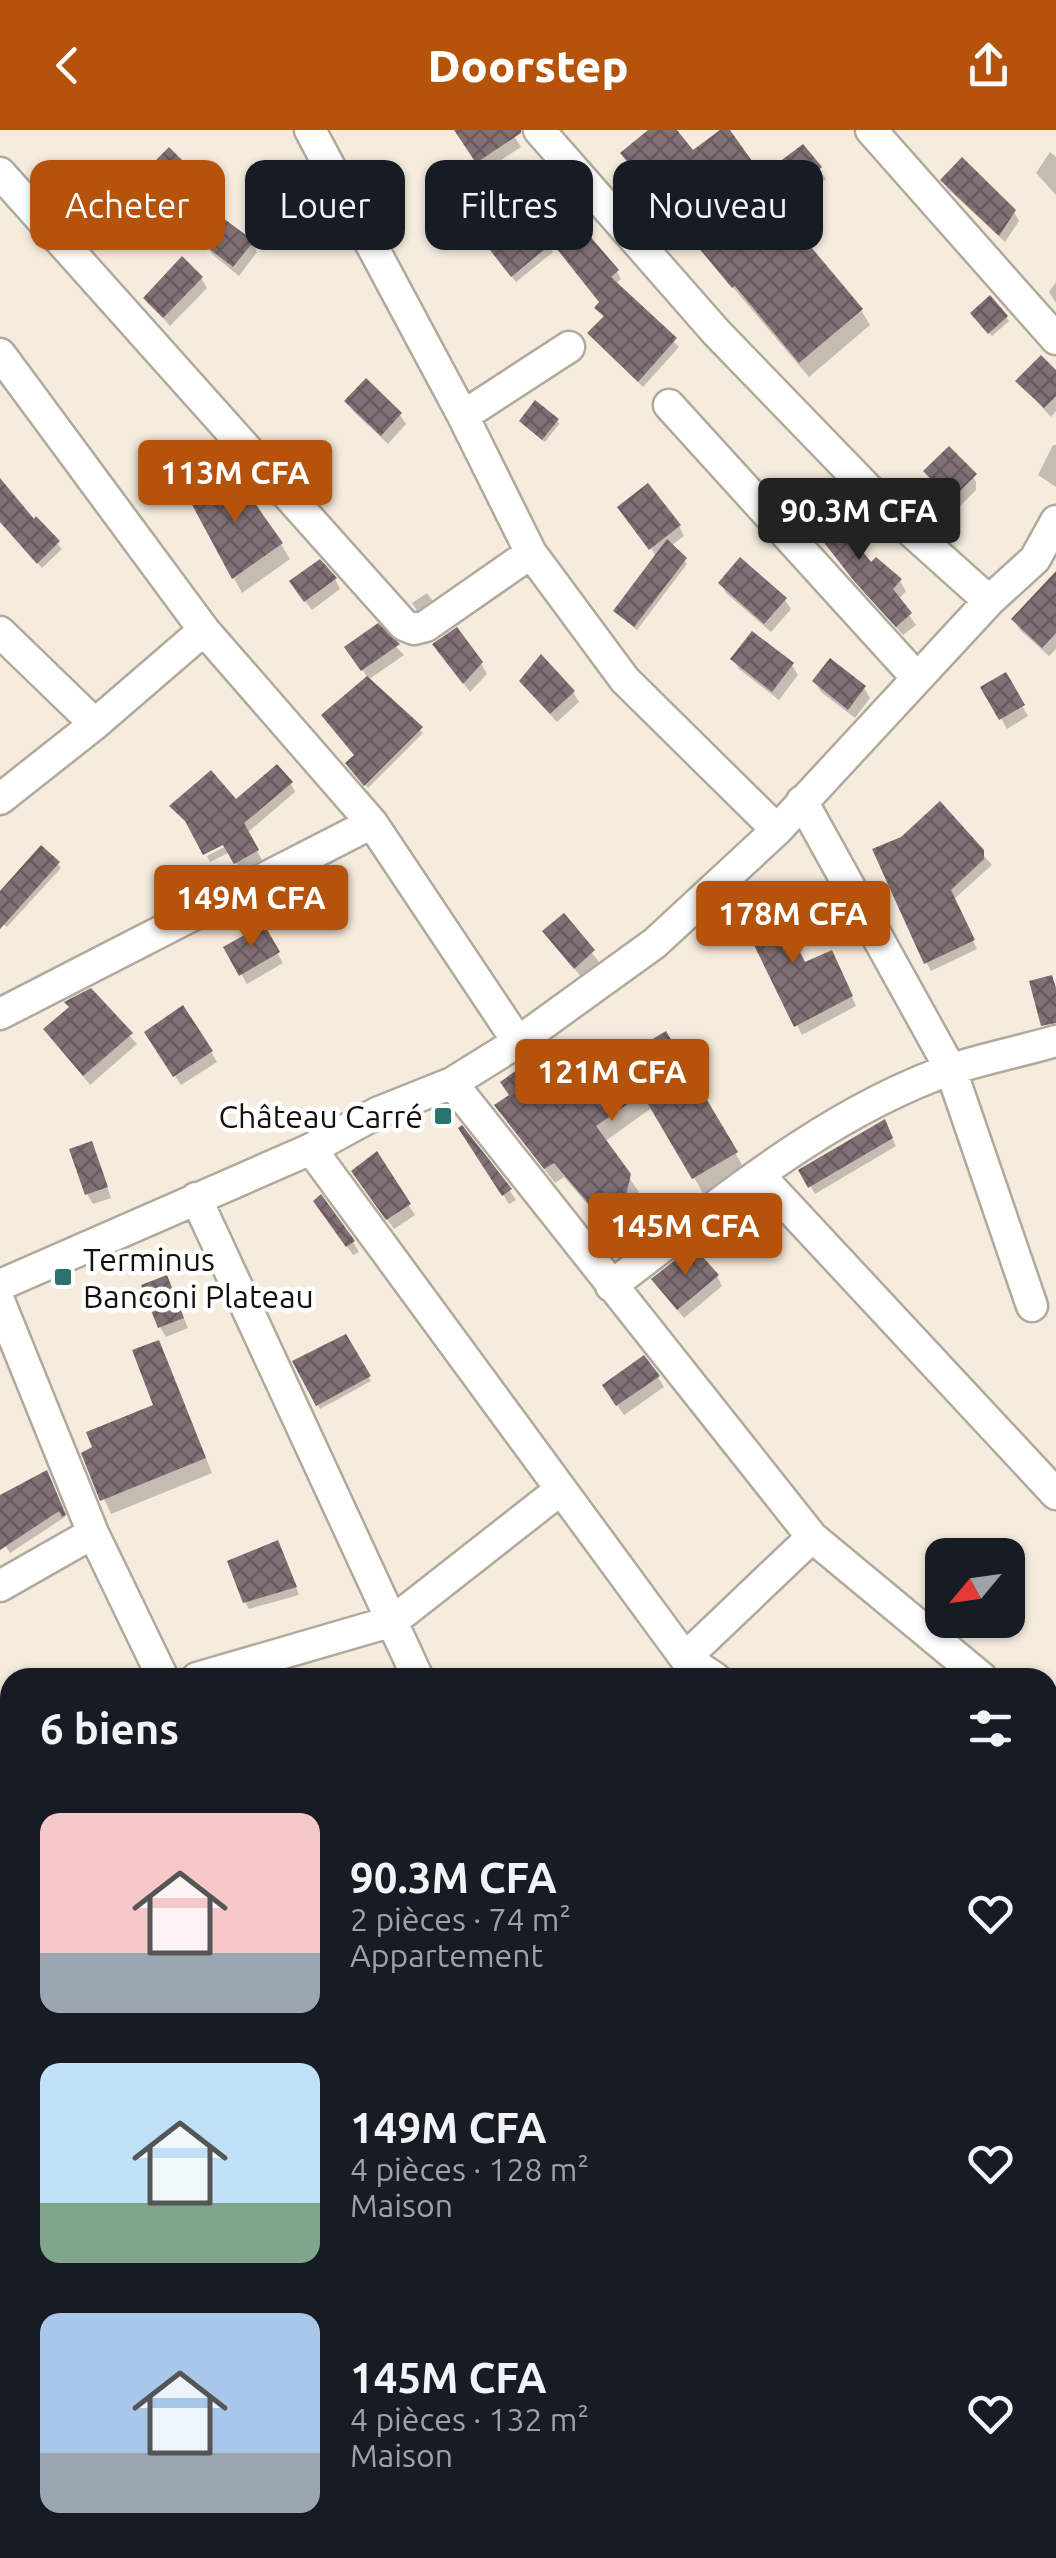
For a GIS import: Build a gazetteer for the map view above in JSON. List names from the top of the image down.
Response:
{
  "places": {
    "transit": ["Château Carré", "Terminus Banconi Plateau"]
  },
  "north": "bottom left",
  "page": {
    "header": "Doorstep",
    "chip": [
      "Acheter",
      "Louer",
      "Filtres",
      "Nouveau"
    ],
    "price": [
      "113M CFA",
      "90.3M CFA",
      "149M CFA",
      "178M CFA",
      "121M CFA",
      "145M CFA"
    ],
    "heading": "6 biens",
    "list": [
      {
        "name": "90.3M CFA",
        "note": "2 pièces · 74 m² · Appartement"
      },
      {
        "name": "149M CFA",
        "note": "4 pièces · 128 m² · Maison"
      },
      {
        "name": "145M CFA",
        "note": "4 pièces · 132 m² · Maison"
      }
    ]
  }
}
